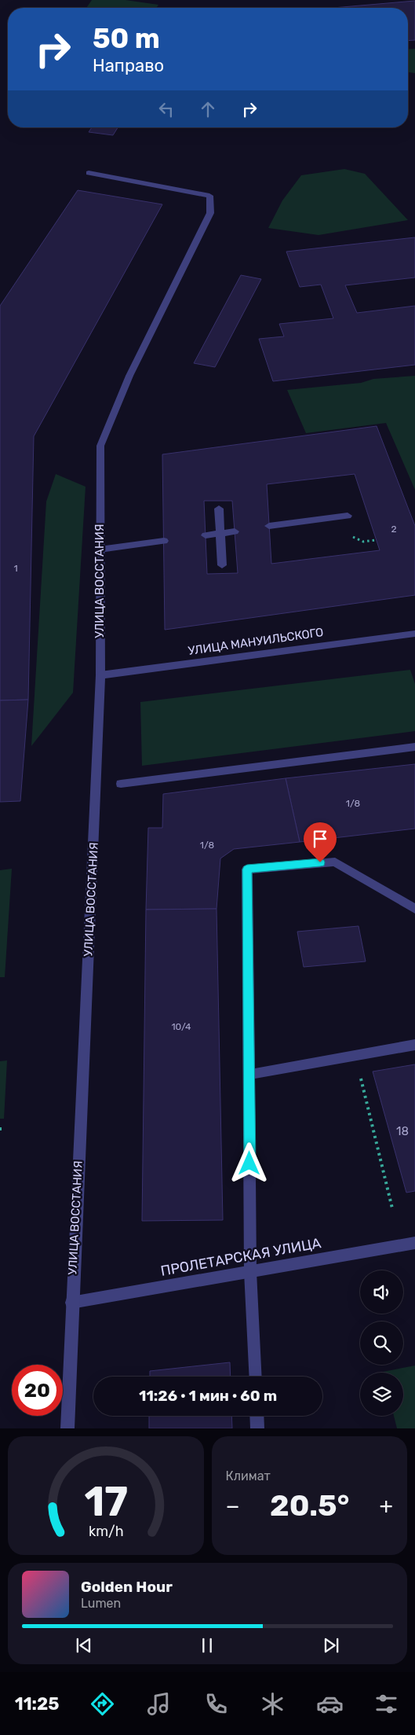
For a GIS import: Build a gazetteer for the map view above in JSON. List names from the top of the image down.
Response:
{
  "streets": {
    "street": ["УЛИЦА ВОССТАНИЯ", "УЛИЦА МАНУИЛЬСКОГО", "ПРОЛЕТАРСКАЯ УЛИЦА"]
  },
  "crossings": [
    ["УЛИЦА ВОССТАНИЯ", "УЛИЦА МАНУИЛЬСКОГО"],
    ["УЛИЦА ВОССТАНИЯ", "ПРОЛЕТАРСКАЯ УЛИЦА"]
  ],
  "house_numbers": [
    "2",
    "1",
    "1/8",
    "1/8",
    "10/4",
    "18"
  ],
  "page": {
    "turn": ["50 m", "Направо"],
    "limit": "20",
    "trip": "11:26 · 1 мин · 60 m",
    "tile": "Климат",
    "heat": ["−", "20.5°", "+"],
    "song": ["Golden Hour", "Lumen"],
    "tabs": "11:25",
    "gauge": ["17", "km/h"]
  }
}
